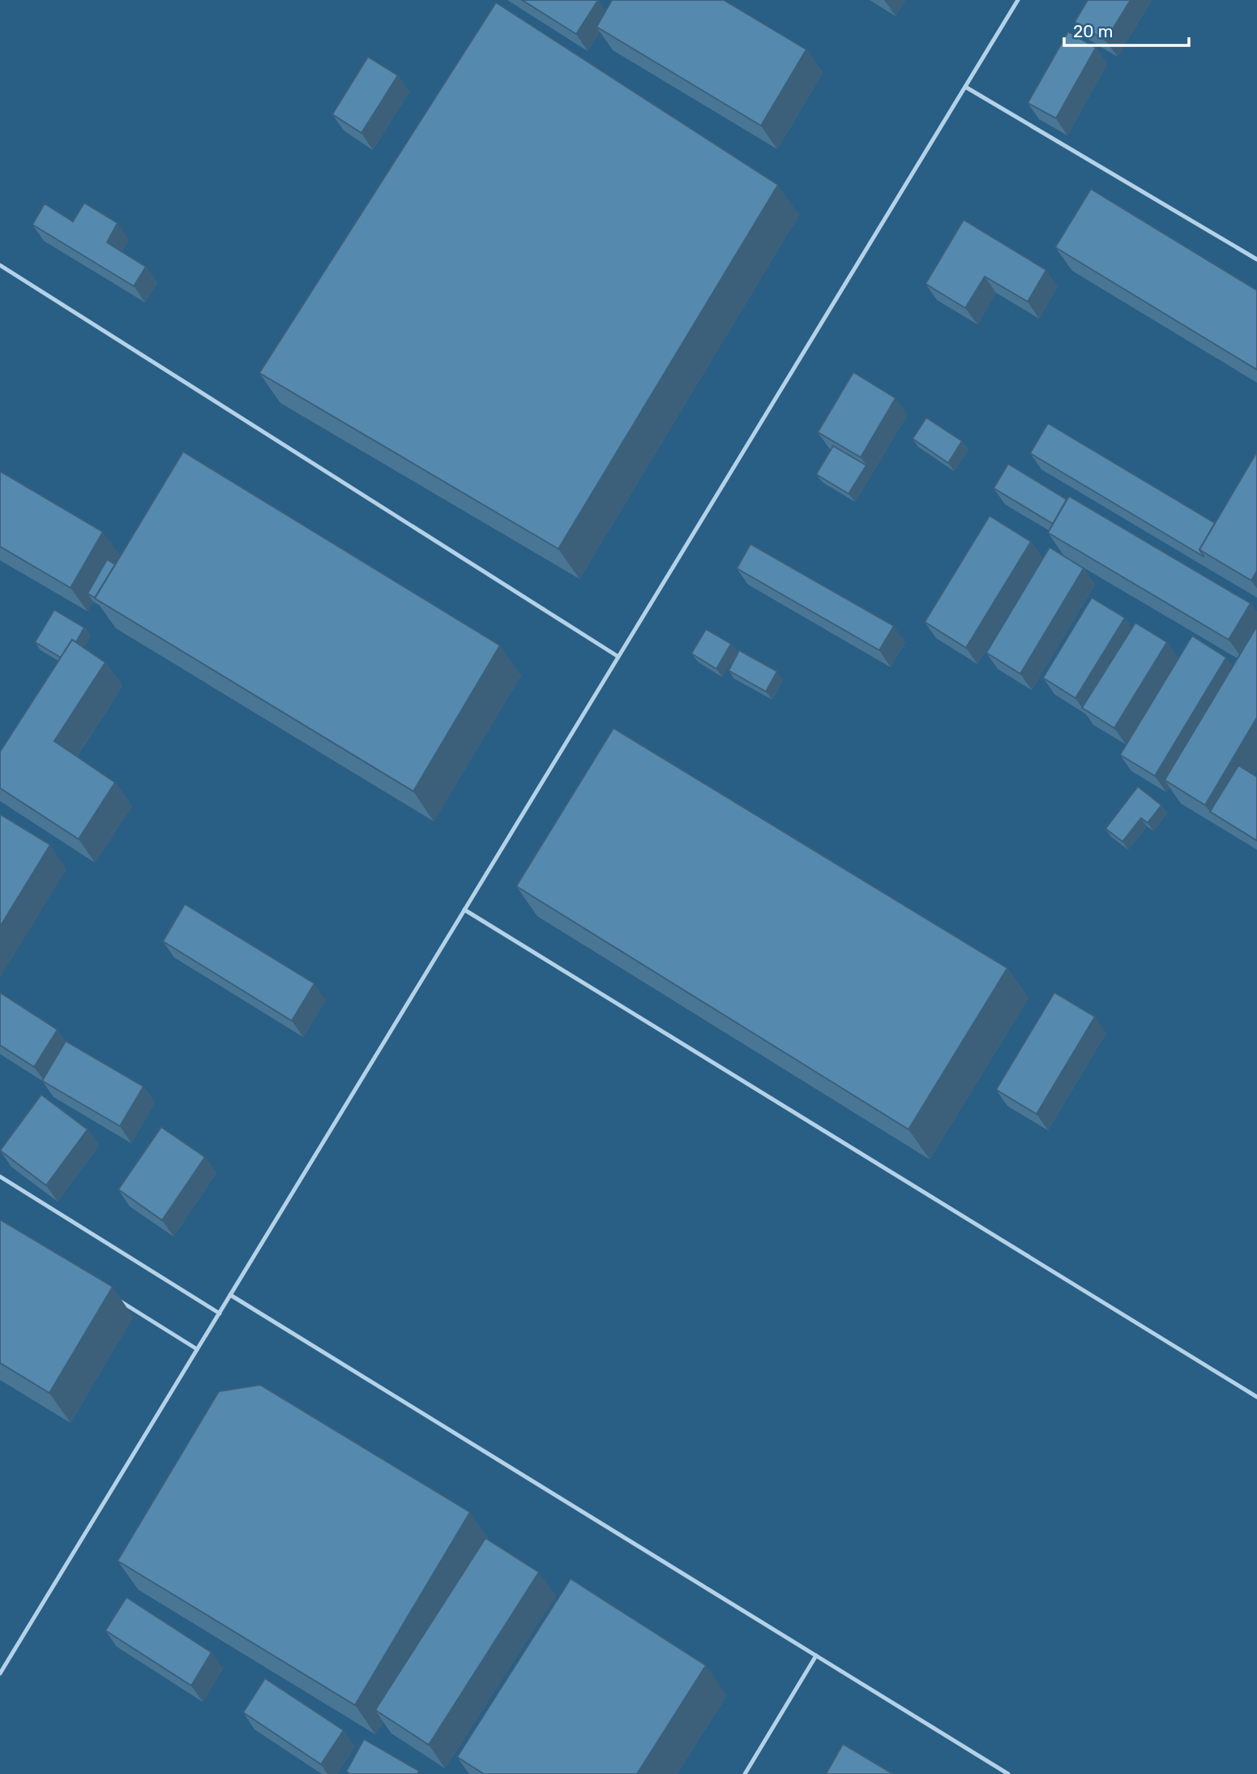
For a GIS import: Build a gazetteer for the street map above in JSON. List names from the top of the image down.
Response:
{
  "scale_bar": "20 m"
}
